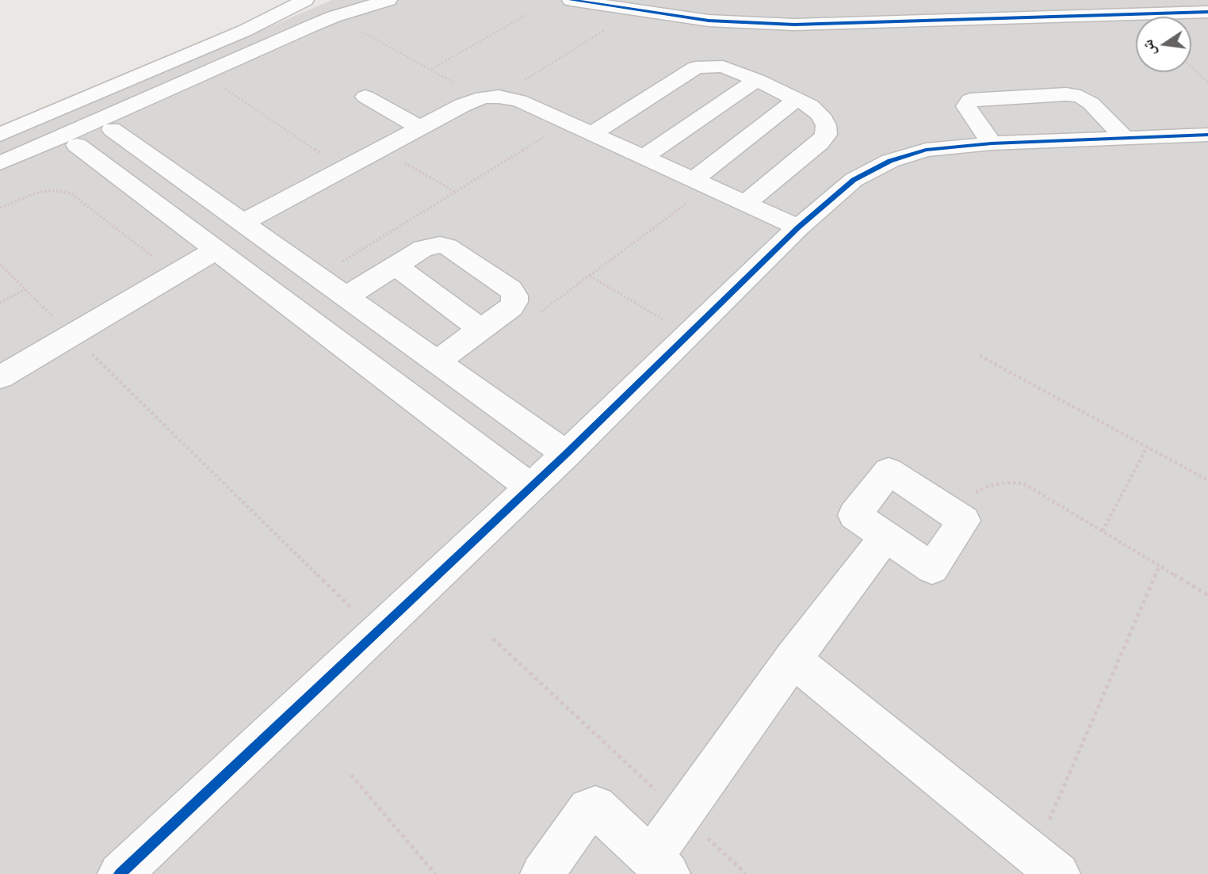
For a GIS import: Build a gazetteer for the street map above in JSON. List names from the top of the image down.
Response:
{
  "north": "left"
}
